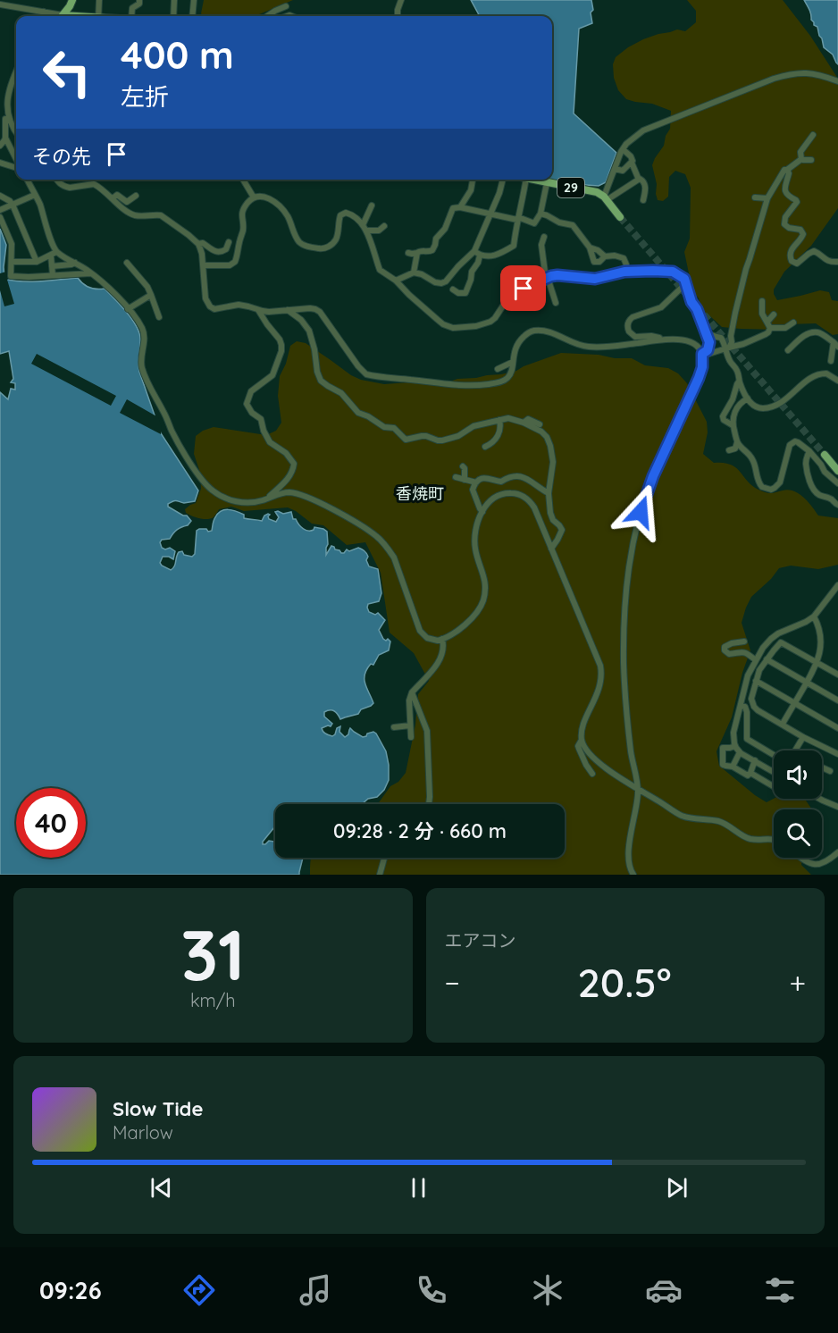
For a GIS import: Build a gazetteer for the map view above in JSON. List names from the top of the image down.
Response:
{
  "streets": {
    "main road": ["29"]
  },
  "districts": ["香焼町"],
  "page": {
    "turn": ["400 m", "左折"],
    "then": "その先",
    "limit": "40",
    "trip": "09:28 · 2 分 · 660 m",
    "tile": [
      ["31", "km/h"],
      "エアコン"
    ],
    "heat": ["−", "20.5°", "+"],
    "song": ["Slow Tide", "Marlow"],
    "tabs": "09:26"
  }
}
